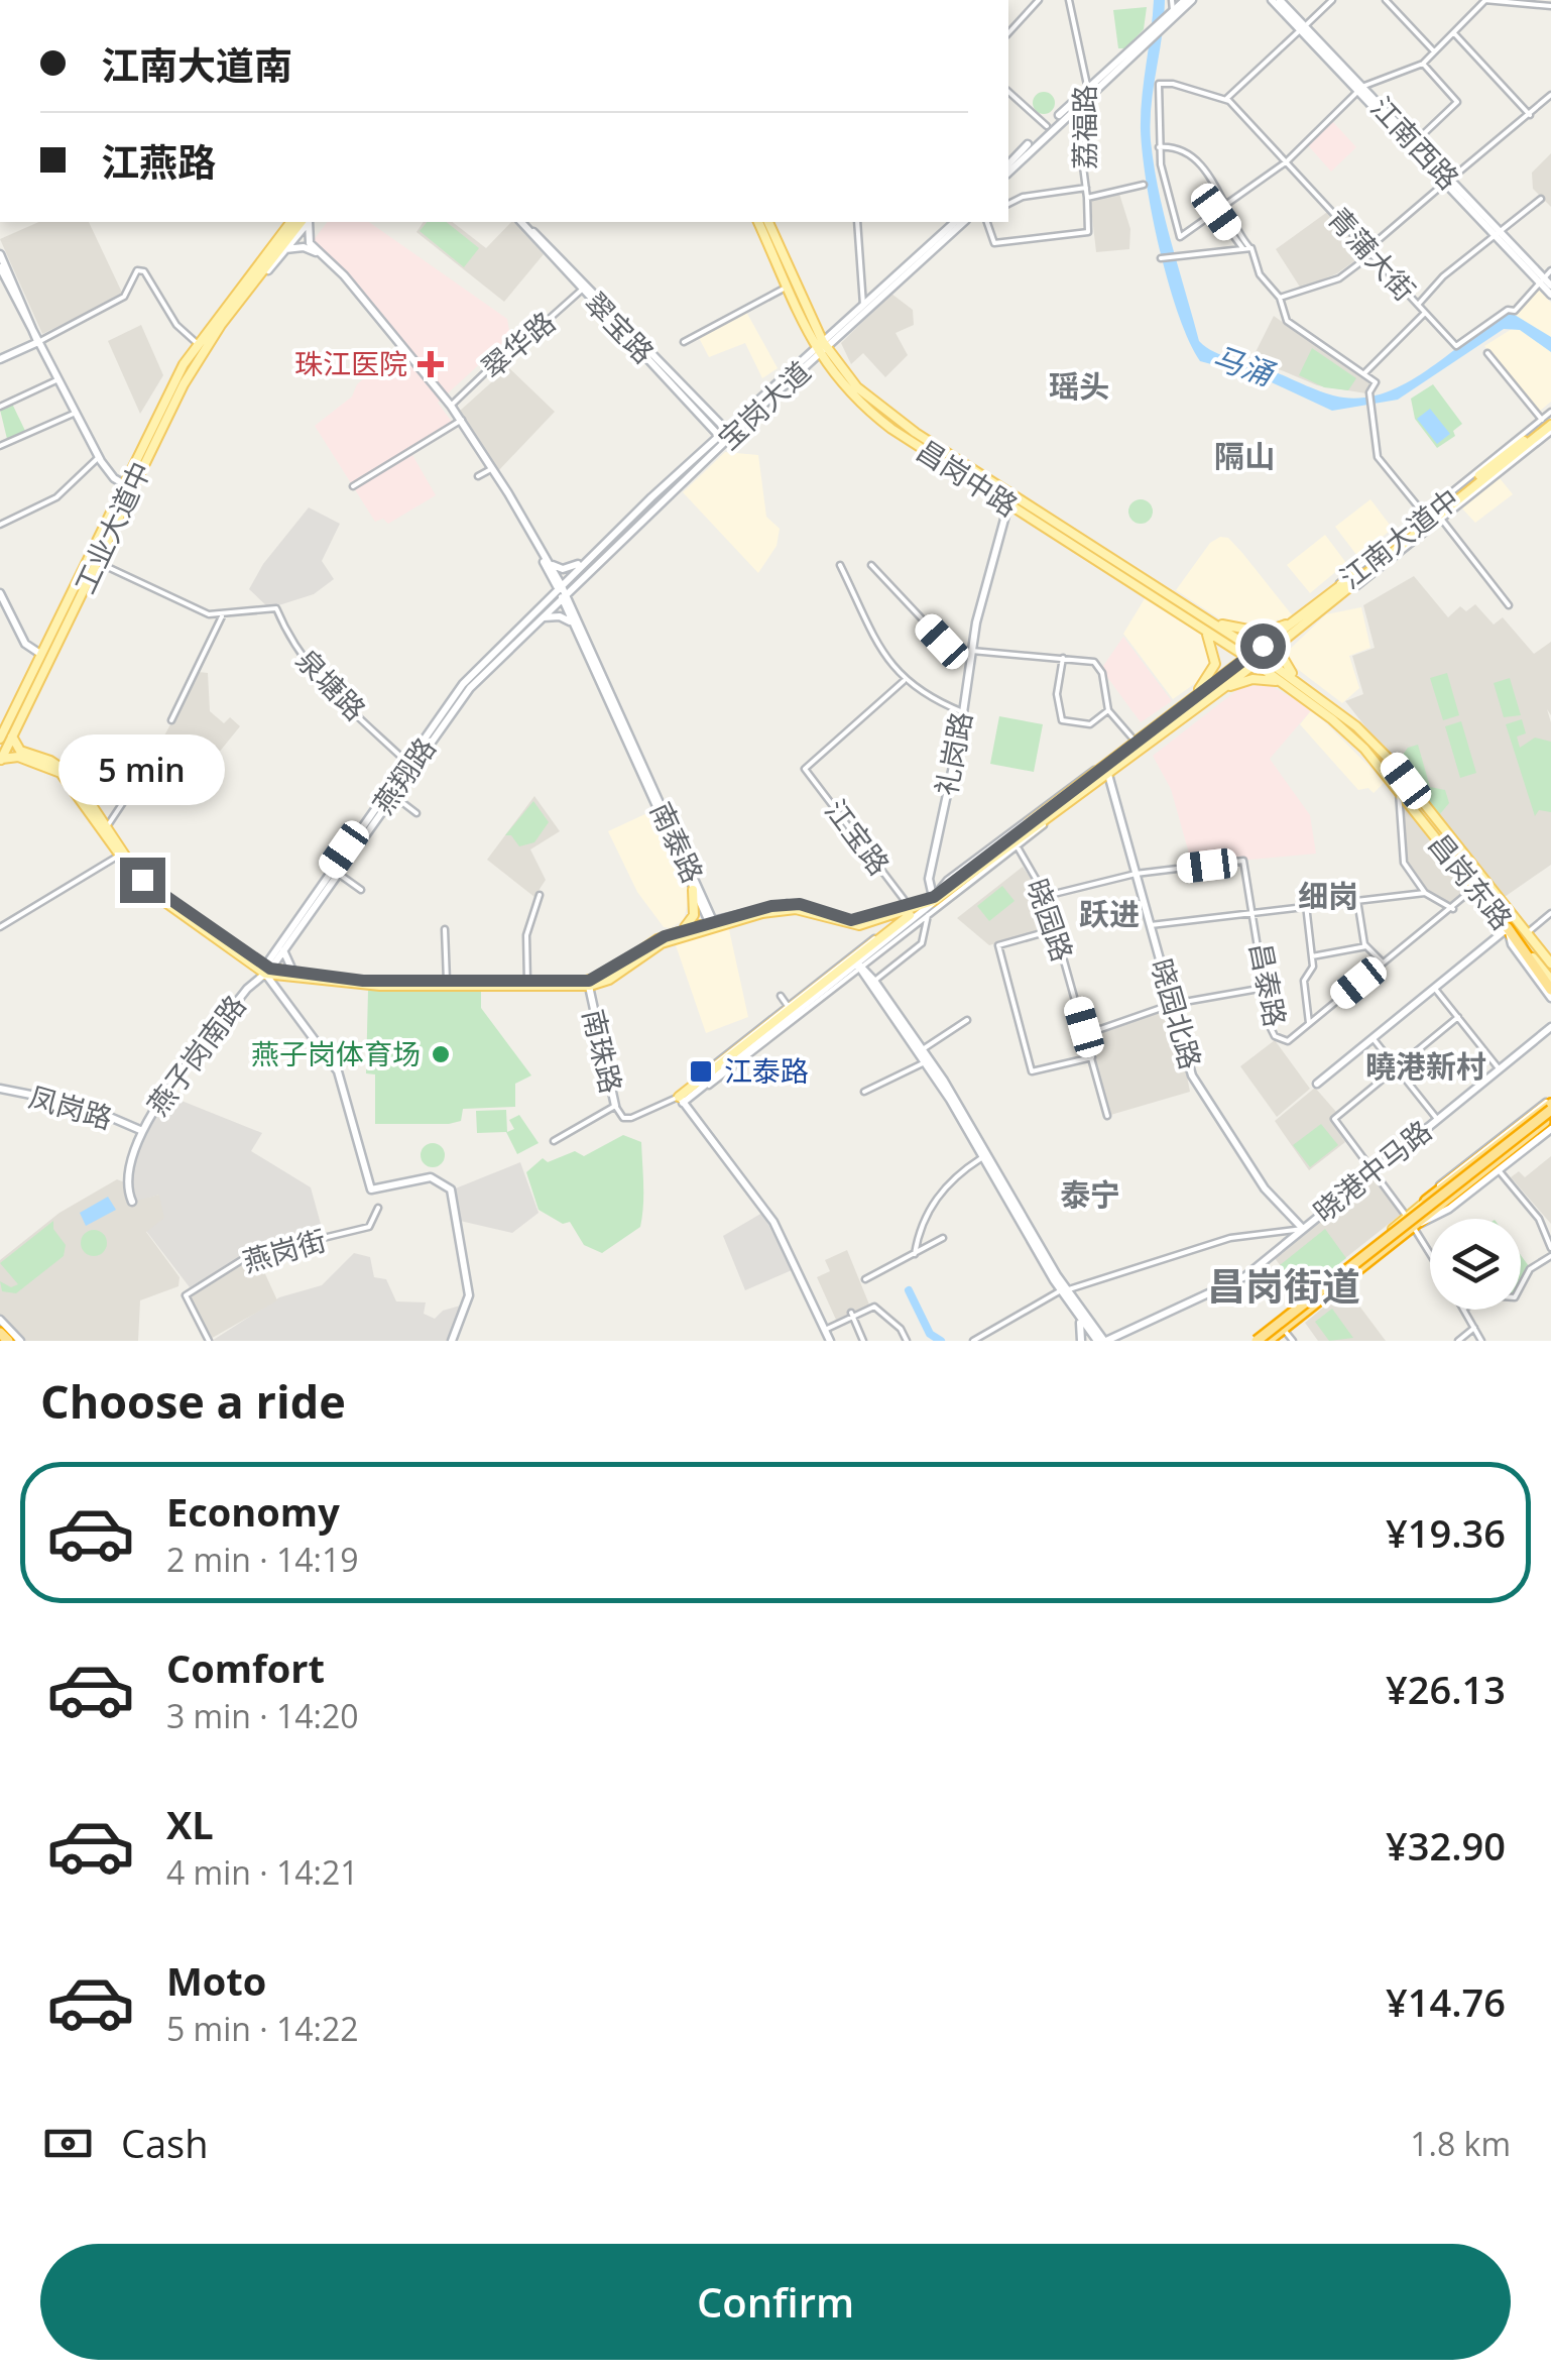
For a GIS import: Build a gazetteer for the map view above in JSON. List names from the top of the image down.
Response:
{
  "streets": {
    "main road": [
      "江南西路",
      "翠宝路",
      "宝岗大道",
      "昌岗中路",
      "工业大道中",
      "江南大道中",
      "礼岗路",
      "燕翔路",
      "南泰路",
      "昌岗东路",
      "晓园北路",
      "南珠路",
      "燕子岗南路",
      "凤岗路",
      "晓港中马路"
    ],
    "street": [
      "荔福路",
      "青蒲大街",
      "翠华路",
      "泉塘路",
      "江宝路",
      "晓园路",
      "昌泰路",
      "燕岗街"
    ]
  },
  "crossings": [
    ["翠宝路", "翠华路"],
    ["翠宝路", "宝岗大道"],
    ["翠华路", "南泰路"],
    ["宝岗大道", "昌岗中路"],
    ["宝岗大道", "燕翔路"],
    ["宝岗大道", "南泰路"],
    ["昌岗中路", "江南大道中"],
    ["昌岗中路", "礼岗路"],
    ["昌岗中路", "昌岗东路"],
    ["工业大道中", "泉塘路"],
    ["江南大道中", "昌岗东路"],
    ["江南大道中", "晓园北路"],
    ["泉塘路", "燕翔路"],
    ["燕翔路", "南泰路"],
    ["燕翔路", "燕子岗南路"],
    ["昌岗东路", "昌泰路"],
    ["昌泰路", "晓园北路"],
    ["晓园北路", "晓港中马路"],
    ["燕子岗南路", "凤岗路"]
  ],
  "districts": [
    "瑶头",
    "隔山",
    "细岗",
    "跃进",
    "曉港新村",
    "泰宁",
    "昌岗街道"
  ],
  "water": ["马涌"],
  "places": {
    "health": ["珠江医院"],
    "other": ["燕子岗体育场"],
    "transit": ["江泰路"]
  },
  "page": {
    "banner": ["江南大道南", "江燕路"],
    "bubble": "5 min",
    "heading": "Choose a ride",
    "list": [
      {
        "name": "Economy",
        "note": "2 min · 14:19",
        "value": "¥19.36"
      },
      {
        "name": "Comfort",
        "note": "3 min · 14:20",
        "value": "¥26.13"
      },
      {
        "name": "XL",
        "note": "4 min · 14:21",
        "value": "¥32.90"
      },
      {
        "name": "Moto",
        "note": "5 min · 14:22",
        "value": "¥14.76"
      }
    ],
    "pay": ["Cash", "1.8 km"],
    "buttons": "Confirm"
  }
}
